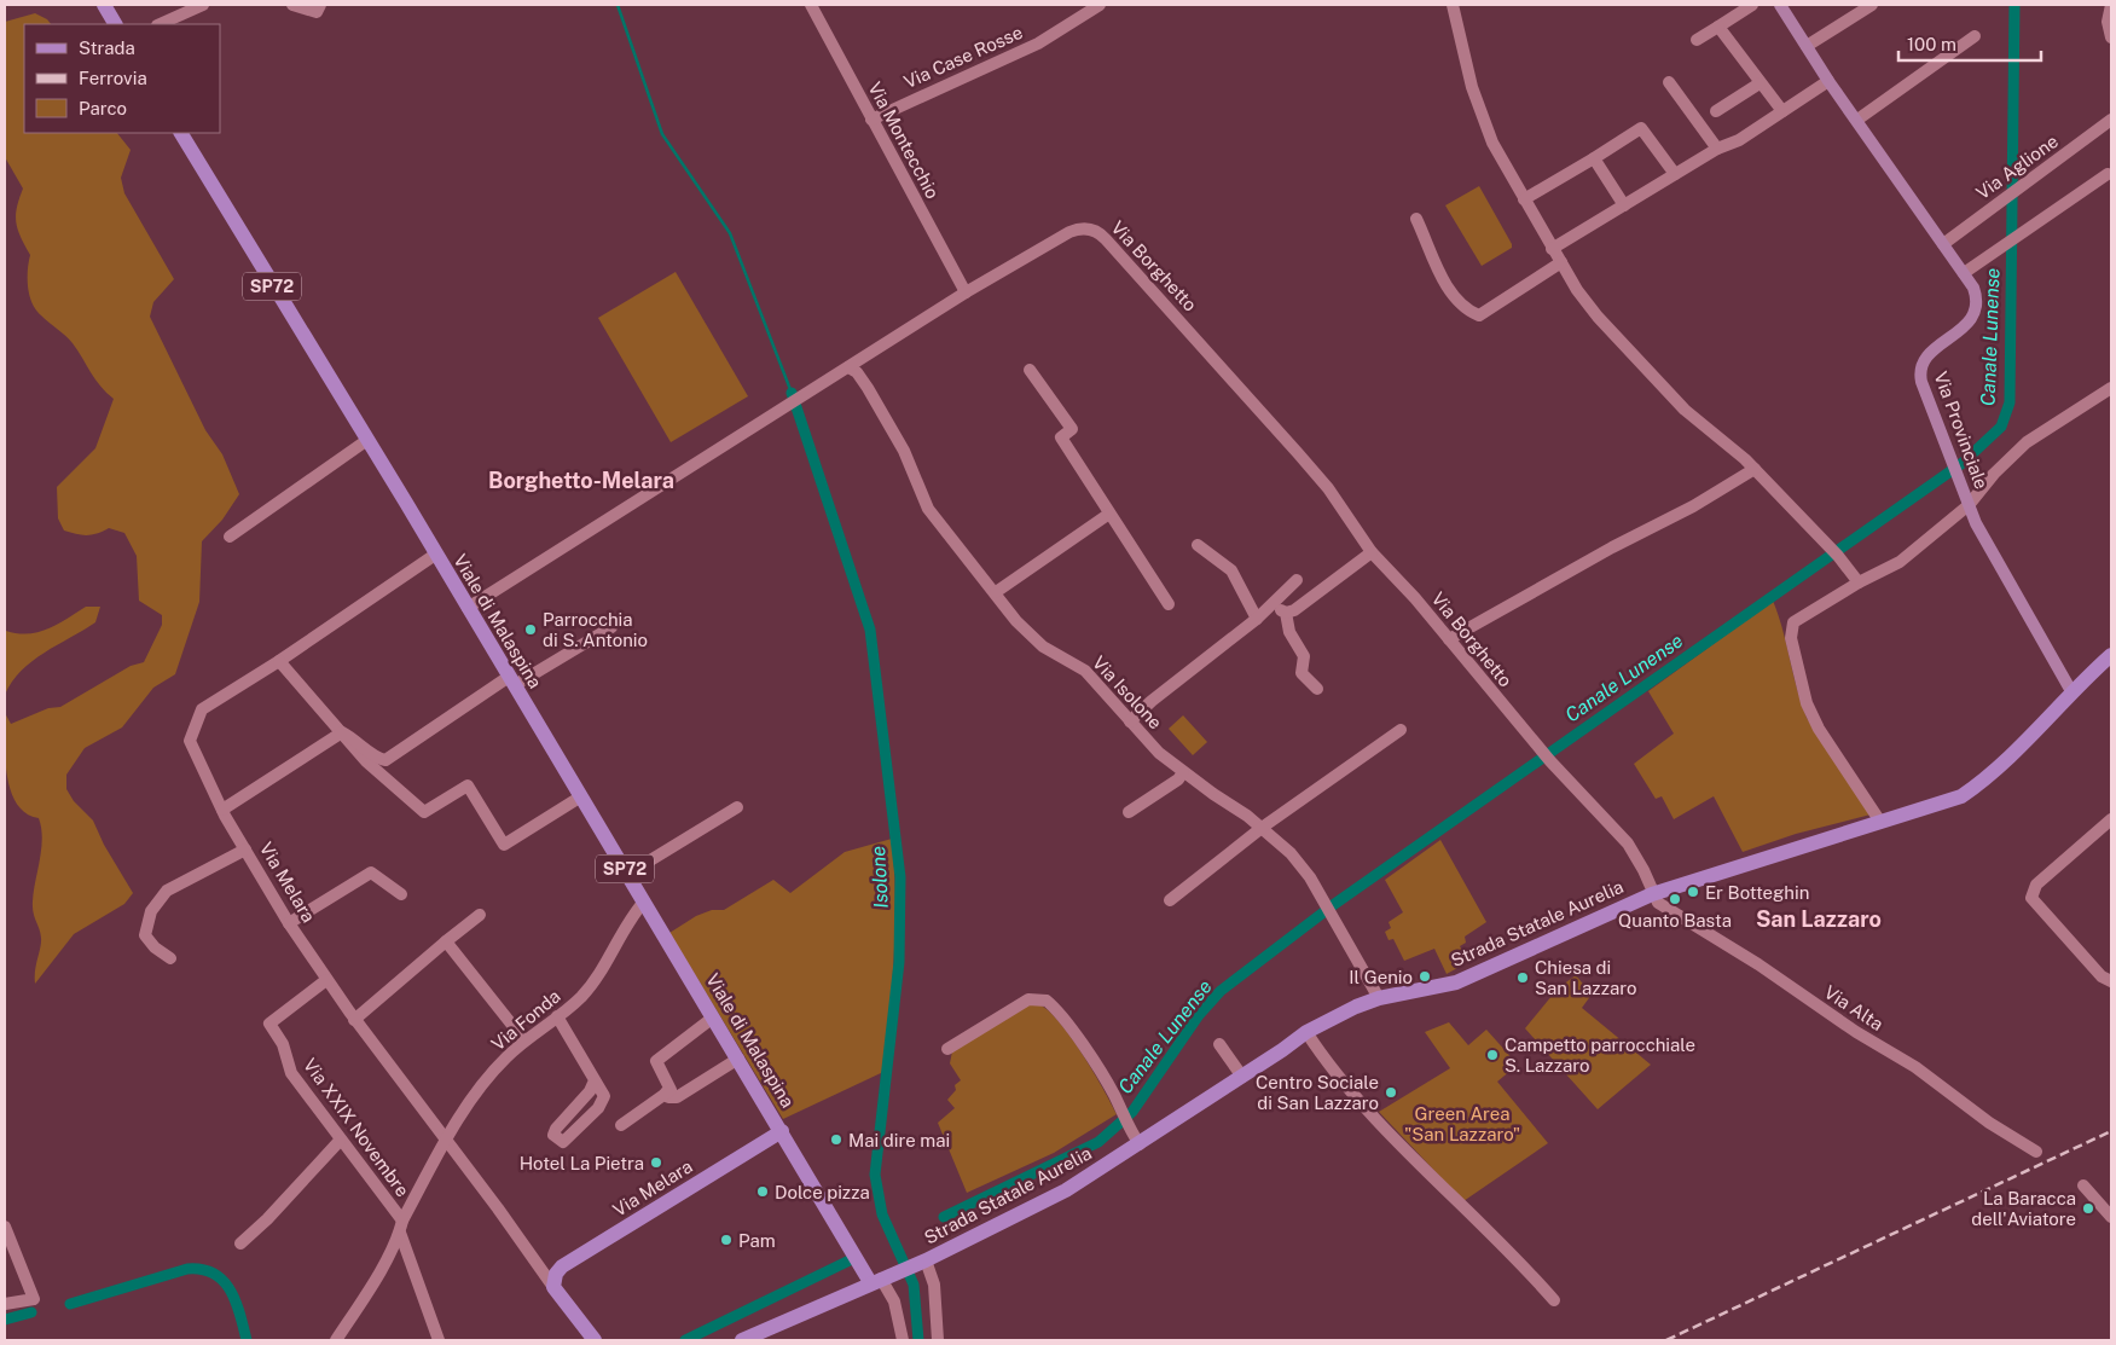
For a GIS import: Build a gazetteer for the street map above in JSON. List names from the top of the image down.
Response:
{
  "streets": {
    "main road": [
      "SP72",
      "Viale di Malaspina",
      "Via Melara",
      "Strada Statale Aurelia"
    ],
    "street": [
      "Via Case Rosse",
      "Via Montecchio",
      "Via Aglione",
      "Via Borghetto",
      "Via Provinciale",
      "Via Isolone",
      "Via Alta",
      "Via Fonda",
      "Via XXIX Novembre"
    ]
  },
  "crossings": [
    ["Via Case Rosse", "Via Montecchio"],
    ["Via Montecchio", "Via Borghetto"],
    ["Via Aglione", "Via Provinciale"],
    ["Via Borghetto", "Viale di Malaspina"],
    ["Via Borghetto", "Via Isolone"],
    ["Via Borghetto", "Strada Statale Aurelia"],
    ["Via Borghetto", "Via Alta"],
    ["SP72", "Viale di Malaspina"],
    ["SP72", "Via Melara"],
    ["SP72", "Strada Statale Aurelia"],
    ["Via Provinciale", "Strada Statale Aurelia"],
    ["Viale di Malaspina", "Via Melara"],
    ["Viale di Malaspina", "Via Fonda"],
    ["Via Isolone", "Strada Statale Aurelia"],
    ["Via Melara", "Via Fonda"],
    ["Via Melara", "Via XXIX Novembre"],
    ["Strada Statale Aurelia", "Via Alta"],
    ["Via Fonda", "Via XXIX Novembre"]
  ],
  "districts": ["Borghetto-Melara", "San Lazzaro"],
  "water": ["Canale Lunense", "Isolone"],
  "parks": ["Green Area \"San Lazzaro\""],
  "places": [
    "Parrocchia di S. Antonio",
    "Er Botteghin",
    "Quanto Basta",
    "Il Genio",
    "Chiesa di San Lazzaro",
    "Campetto parrocchiale S. Lazzaro",
    "Centro Sociale di San Lazzaro",
    "Mai dire mai",
    "Hotel La Pietra",
    "Dolce pizza",
    "La Baracca dell'Aviatore",
    "Pam"
  ],
  "legend": ["Strada", "Ferrovia", "Parco"],
  "scale_bar": "100 m"
}
